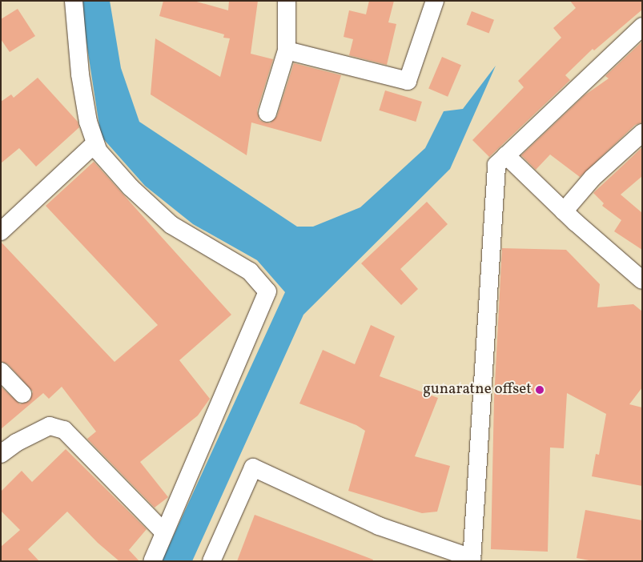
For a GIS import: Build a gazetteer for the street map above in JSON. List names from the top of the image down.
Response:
{
  "places": ["gunaratne offset"]
}
